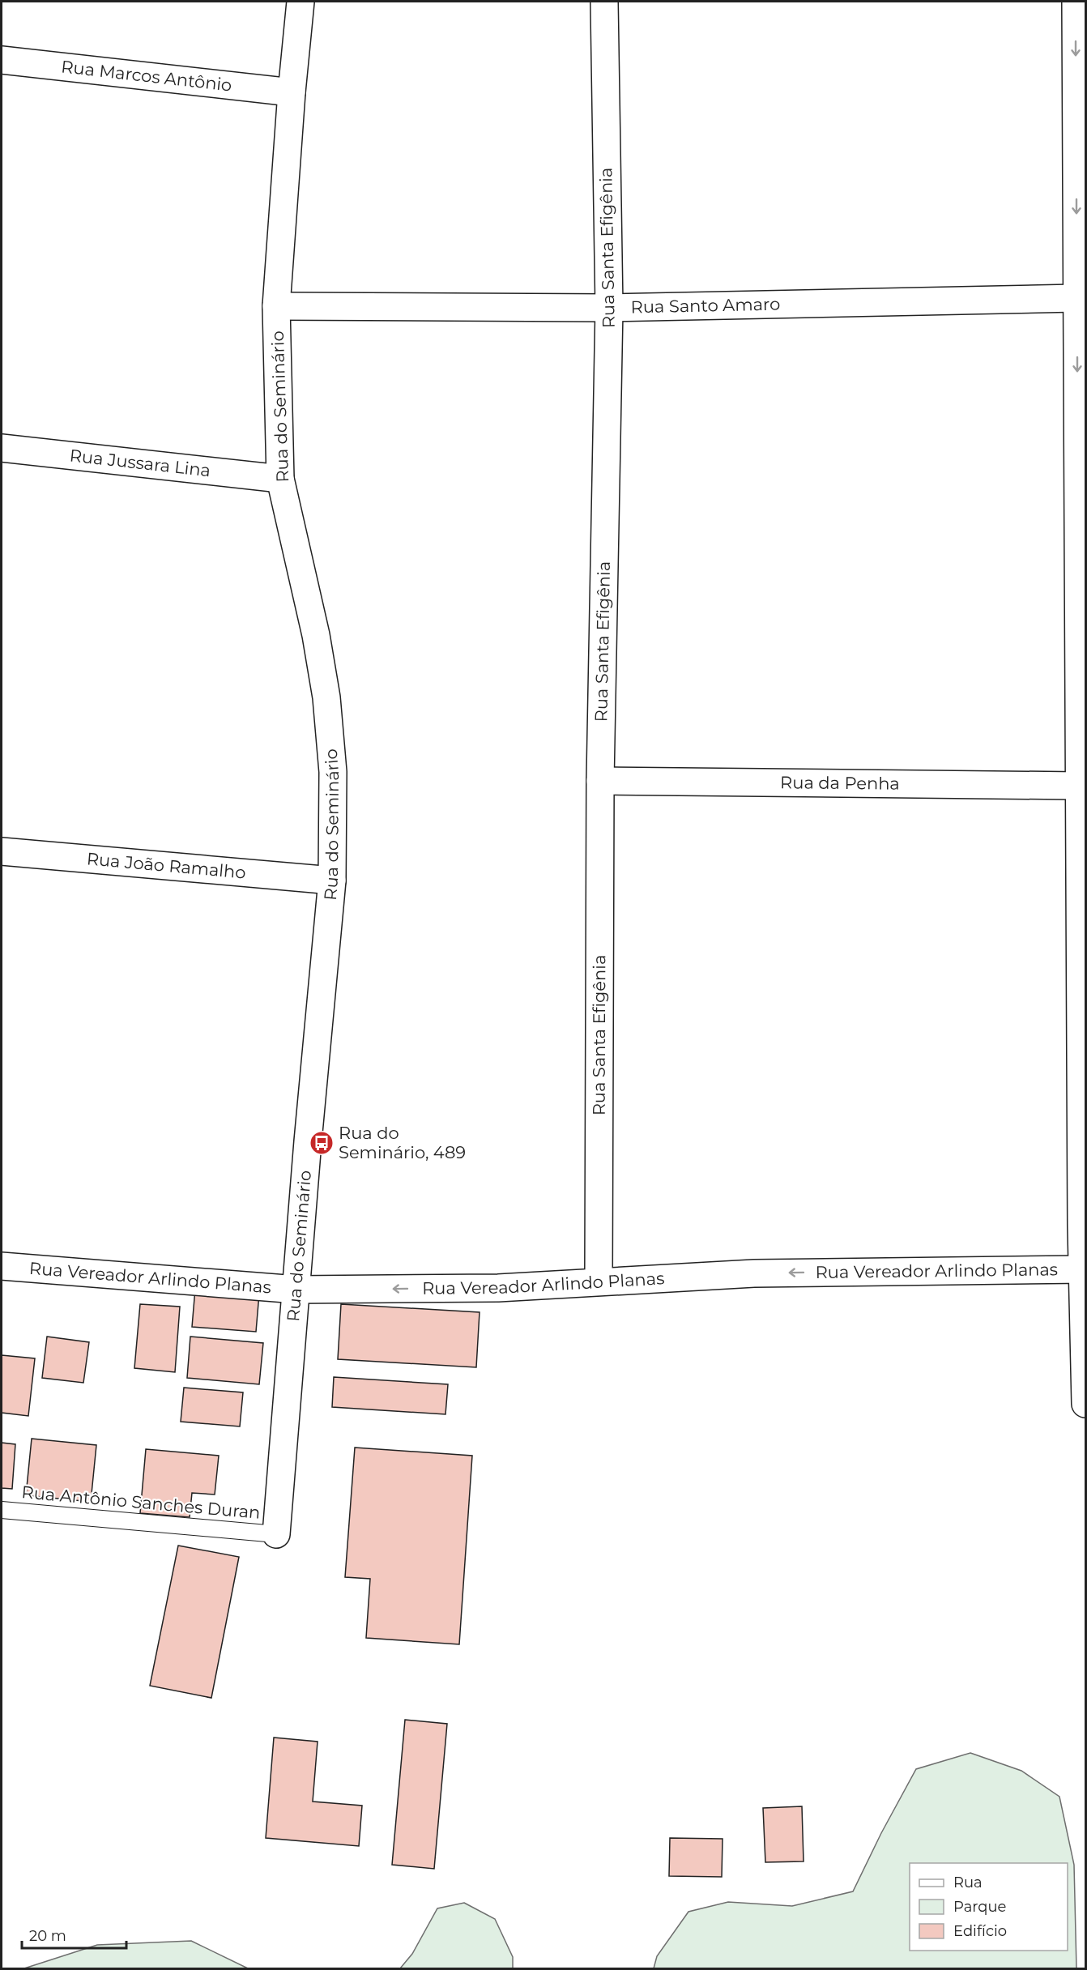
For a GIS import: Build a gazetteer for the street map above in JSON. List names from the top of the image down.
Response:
{
  "streets": {
    "street": [
      "Rua Marcos Antônio",
      "Rua Santa Efigênia",
      "Rua Santo Amaro",
      "Rua do Seminário",
      "Rua Jussara Lina",
      "Rua da Penha",
      "Rua João Ramalho",
      "Rua Vereador Arlindo Planas"
    ],
    "lane": ["Rua Antônio Sanches Duran"]
  },
  "crossings": [
    ["Rua Marcos Antônio", "Rua do Seminário"],
    ["Rua Santa Efigênia", "Rua Santo Amaro"],
    ["Rua Santa Efigênia", "Rua da Penha"],
    ["Rua Santa Efigênia", "Rua Vereador Arlindo Planas"],
    ["Rua Santo Amaro", "Rua do Seminário"],
    ["Rua do Seminário", "Rua Jussara Lina"],
    ["Rua do Seminário", "Rua João Ramalho"],
    ["Rua do Seminário", "Rua Vereador Arlindo Planas"],
    ["Rua do Seminário", "Rua Antônio Sanches Duran"]
  ],
  "one_way": ["Rua Vereador Arlindo Planas"],
  "places": {
    "bus stop": ["Rua do Seminário, 489"]
  },
  "legend": ["Rua", "Parque", "Edifício"],
  "scale_bar": "20 m"
}
